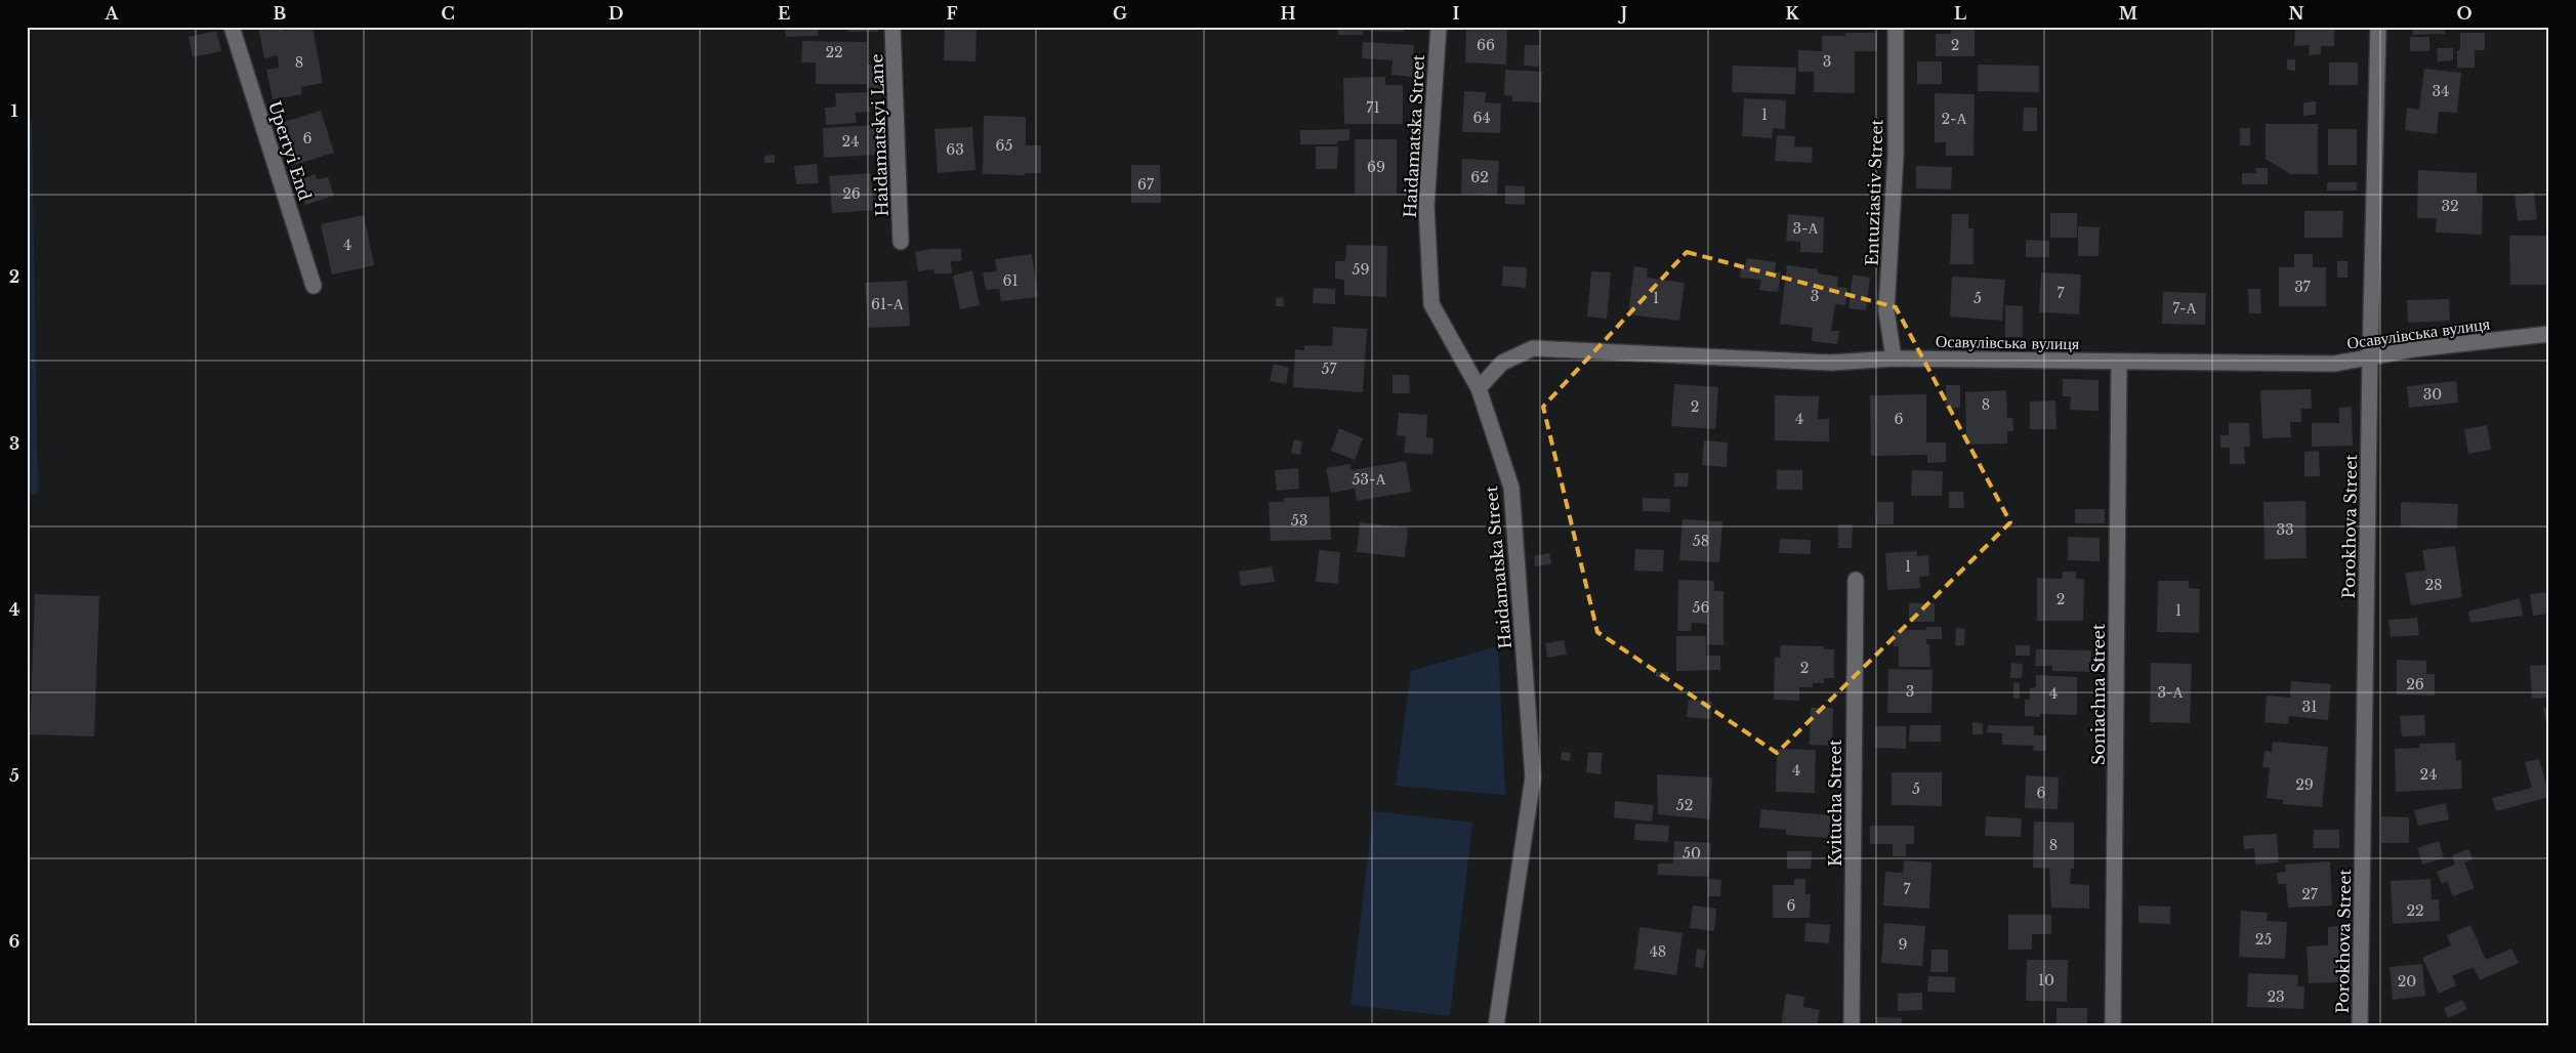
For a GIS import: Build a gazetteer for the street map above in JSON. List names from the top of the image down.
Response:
{
  "streets": {
    "street": [
      "Haidamatskyi Lane",
      "Haidamatska Street",
      "Upertyi End",
      "Entuziastiv Street",
      "Осавулівська вулиця",
      "Porokhova Street",
      "Soniachna Street",
      "Kvitucha Street"
    ]
  },
  "crossings": [
    ["Haidamatska Street", "Осавулівська вулиця"],
    ["Entuziastiv Street", "Осавулівська вулиця"],
    ["Осавулівська вулиця", "Porokhova Street"],
    ["Осавулівська вулиця", "Soniachna Street"]
  ],
  "house_numbers": [
    "66",
    "2",
    "22",
    "3",
    "8",
    "34",
    "71",
    "1",
    "64",
    "2-А",
    "6",
    "24",
    "65",
    "63",
    "69",
    "62",
    "67",
    "26",
    "32",
    "3-А",
    "4",
    "59",
    "61",
    "37",
    "7",
    "3",
    "1",
    "5",
    "61-А",
    "7-А",
    "57",
    "30",
    "8",
    "2",
    "4",
    "6",
    "53-А",
    "53",
    "33",
    "58",
    "1",
    "28",
    "2",
    "56",
    "1",
    "2",
    "26",
    "3",
    "3-А",
    "4",
    "31",
    "4",
    "24",
    "29",
    "5",
    "6",
    "52",
    "8",
    "50",
    "7",
    "27",
    "6",
    "22",
    "25",
    "9",
    "48",
    "10",
    "20",
    "23"
  ],
  "grid": {
    "columns": [
      "A",
      "B",
      "C",
      "D",
      "E",
      "F",
      "G",
      "H",
      "I",
      "J",
      "K",
      "L",
      "M",
      "N",
      "O"
    ],
    "rows": [
      "1",
      "2",
      "3",
      "4",
      "5",
      "6"
    ]
  }
}
